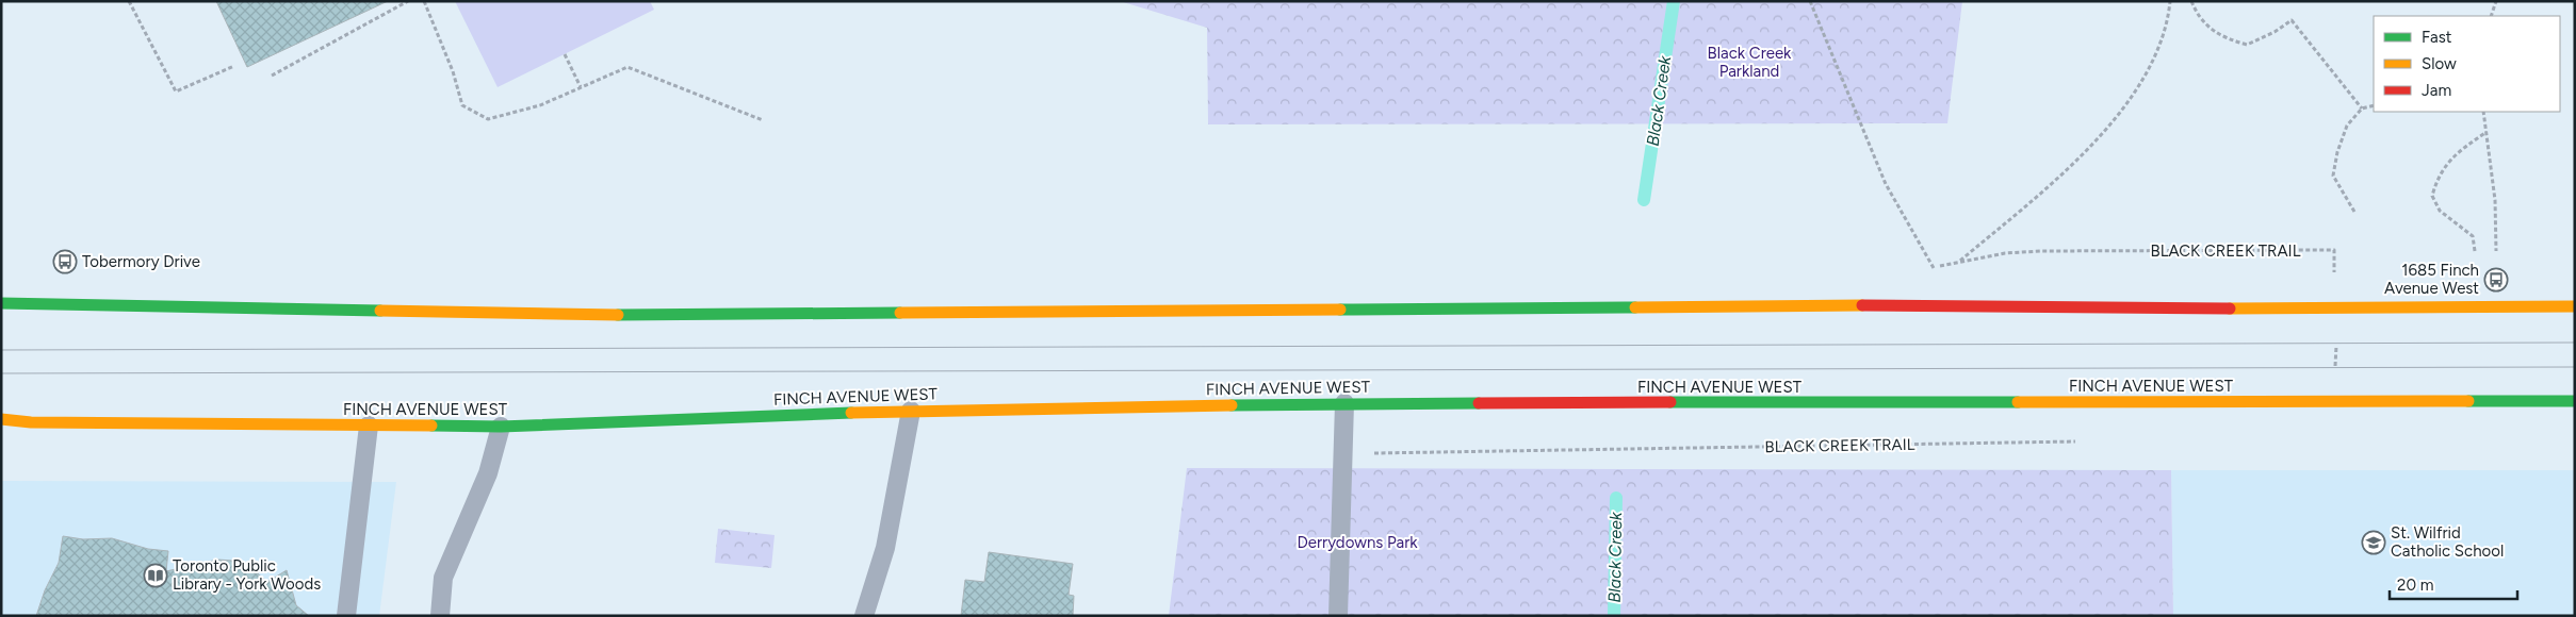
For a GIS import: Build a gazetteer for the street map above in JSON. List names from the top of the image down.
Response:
{
  "streets": {
    "main road": ["FINCH AVENUE WEST"],
    "path": ["BLACK CREEK TRAIL"]
  },
  "water": ["Black Creek"],
  "parks": ["Black Creek Parkland", "Derrydowns Park"],
  "places": {
    "bus stop": ["Tobermory Drive", "1685 Finch Avenue West"],
    "school or university": ["St. Wilfrid Catholic School"],
    "library": ["Toronto Public Library - York Woods"]
  },
  "legend": ["Fast", "Slow", "Jam"],
  "scale_bar": "20 m"
}
